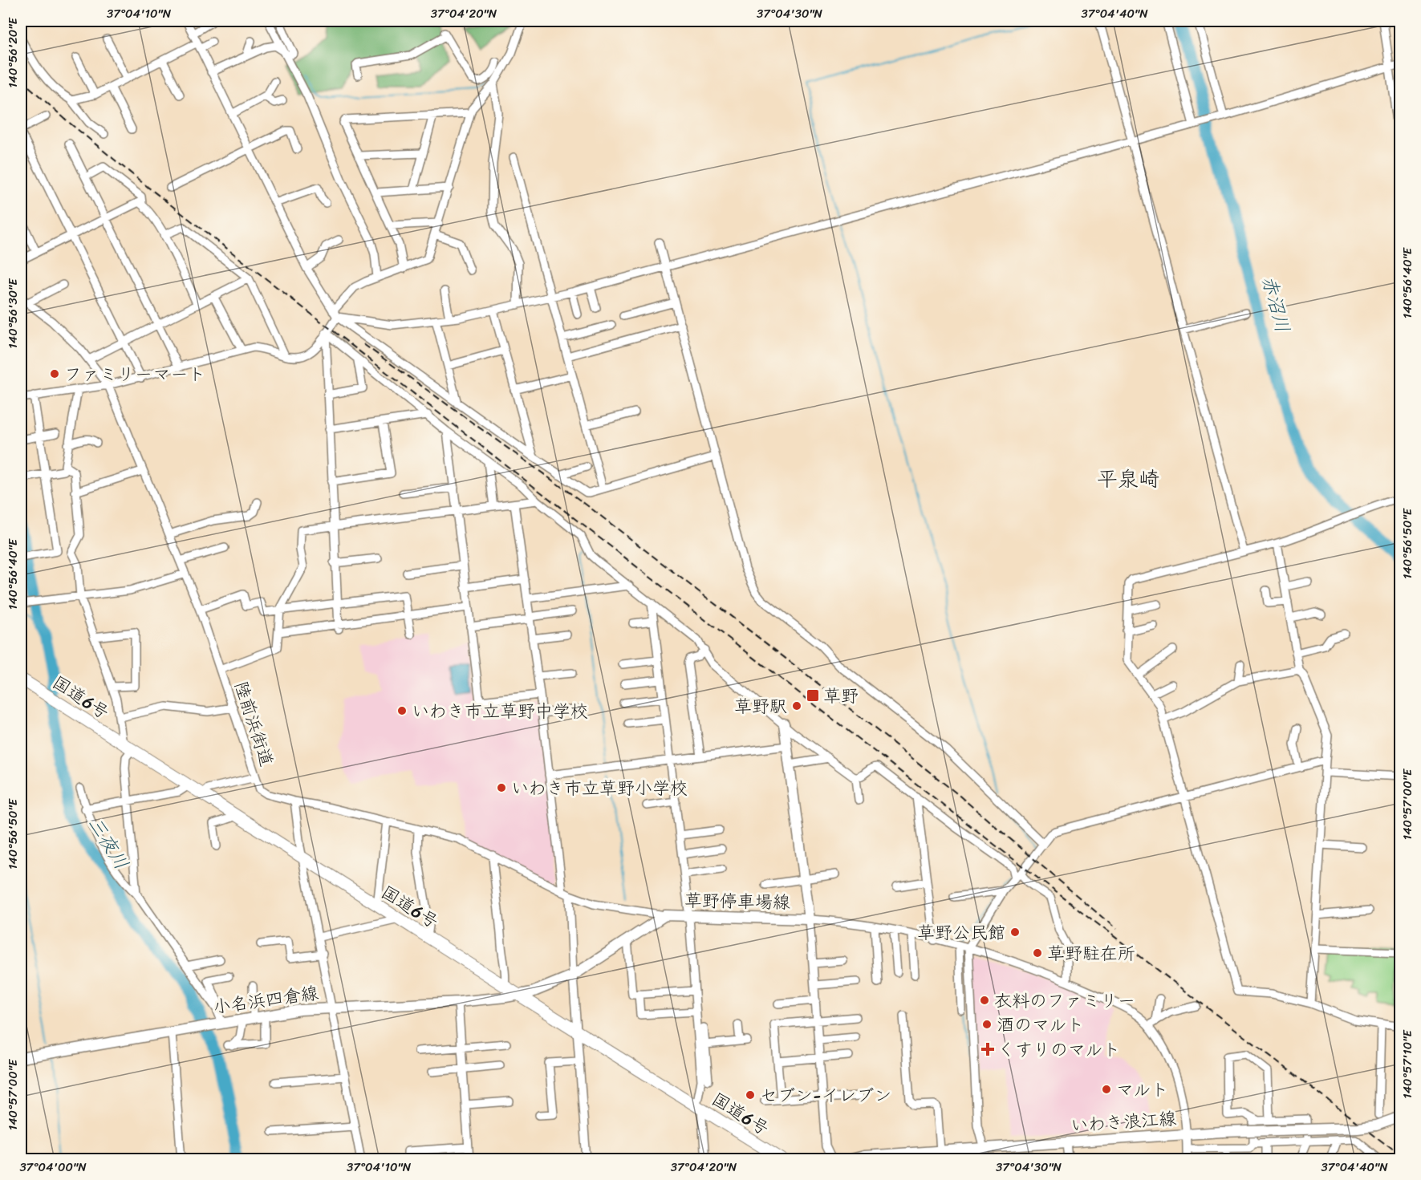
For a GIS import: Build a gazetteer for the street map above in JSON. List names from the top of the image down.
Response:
{
  "streets": {
    "highway": ["国道6号"],
    "main road": ["草野停車場線", "小名浜四倉線", "いわき浪江線"],
    "street": ["陸前浜街道"]
  },
  "crossings": [
    ["国道6号", "草野停車場線"],
    ["国道6号", "小名浜四倉線"],
    ["陸前浜街道", "草野停車場線"],
    ["草野停車場線", "小名浜四倉線"]
  ],
  "districts": ["平泉崎"],
  "water": ["赤沼川", "三夜川"],
  "places": {
    "other": [
      "ファミリーマート",
      "草野駅",
      "いわき市立草野中学校",
      "いわき市立草野小学校",
      "草野公民館",
      "草野駐在所",
      "衣料のファミリー",
      "酒のマルト",
      "マルト",
      "セブン-イレブン"
    ],
    "transit": ["草野"],
    "health": ["くすりのマルト"]
  },
  "coordinates": [
    "37°04'10\"N",
    "37°04'20\"N",
    "37°04'30\"N",
    "37°04'40\"N",
    "140°56'20\"E",
    "140°56'40\"E",
    "140°56'30\"E",
    "140°56'50\"E",
    "140°57'00\"E",
    "140°57'10\"E",
    "37°04'00\"N"
  ]
}
